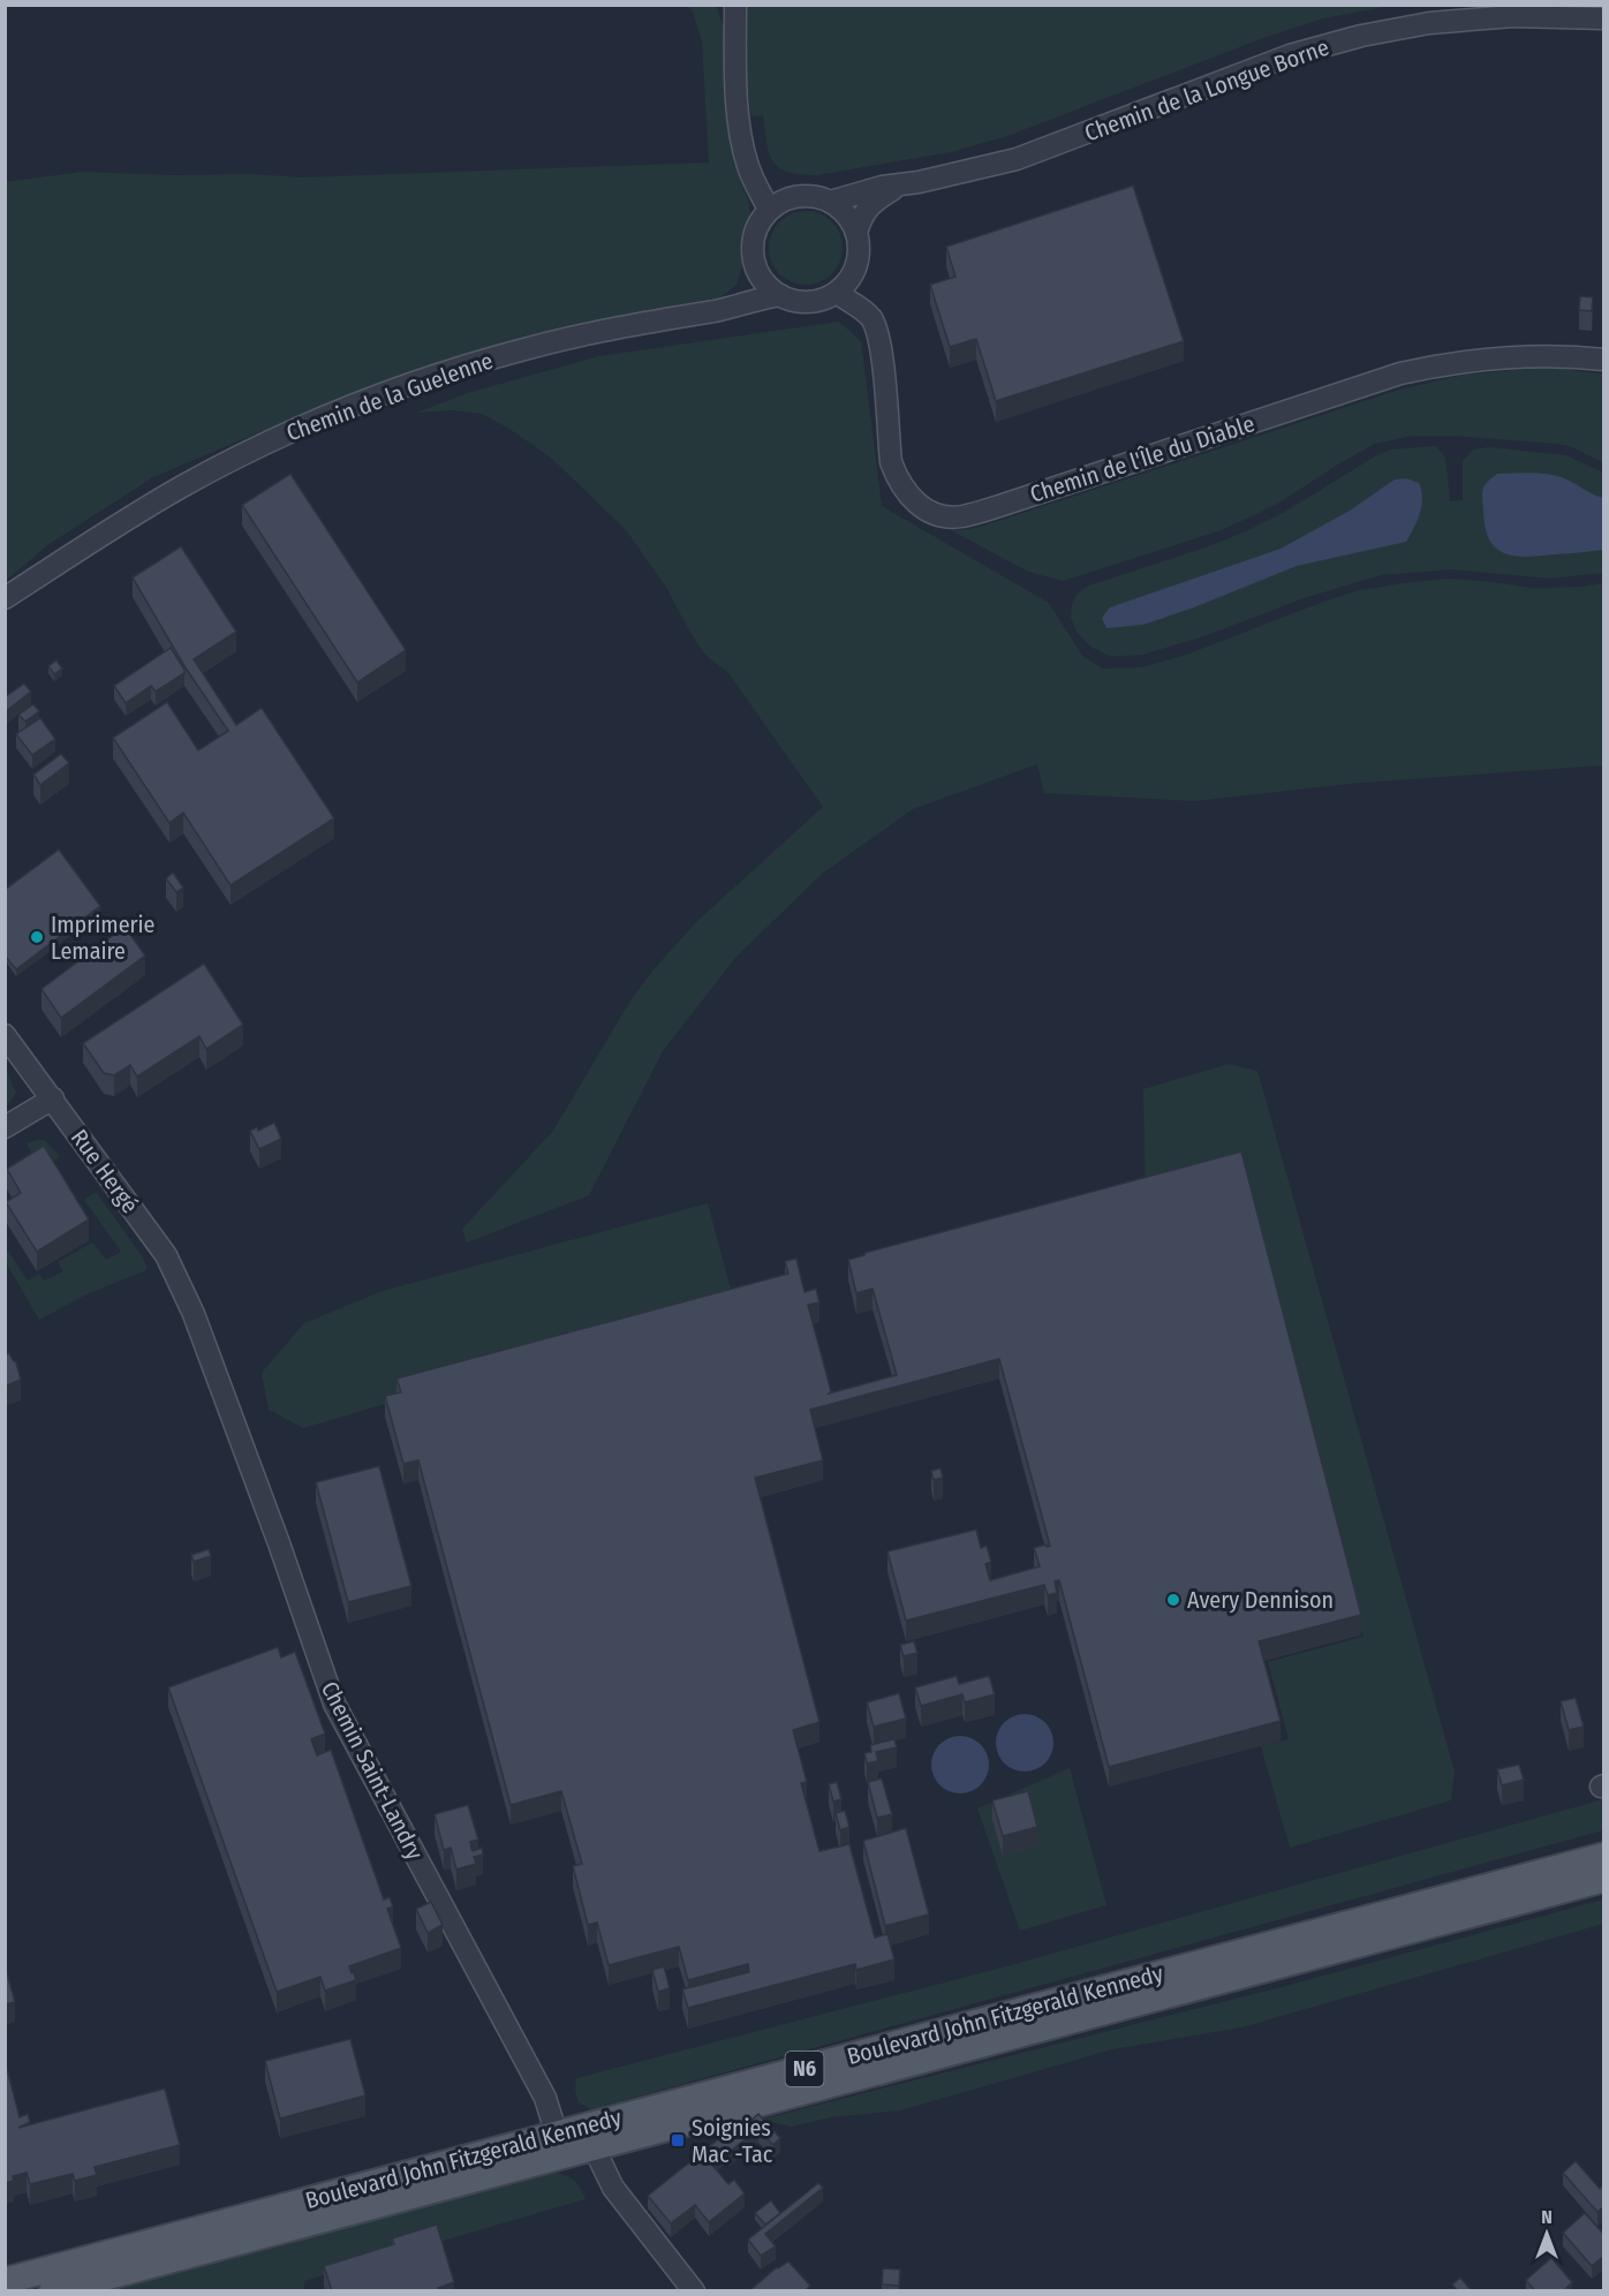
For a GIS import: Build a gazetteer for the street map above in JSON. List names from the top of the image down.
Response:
{
  "streets": {
    "main road": ["Boulevard John Fitzgerald Kennedy", "N6"],
    "street": [
      "Chemin de la Longue Borne",
      "Chemin de la Guelenne",
      "Chemin de l'Île du Diable",
      "Rue Hergé",
      "Chemin Saint-Landry"
    ]
  },
  "crossings": [
    ["Chemin de la Longue Borne", "Chemin de la Guelenne"],
    ["Chemin de la Longue Borne", "Chemin de l'Île du Diable"],
    ["Chemin de la Guelenne", "Chemin de l'Île du Diable"],
    ["Rue Hergé", "Chemin Saint-Landry"],
    ["Chemin Saint-Landry", "Boulevard John Fitzgerald Kennedy"]
  ],
  "places": {
    "other": ["Imprimerie Lemaire", "Avery Dennison"],
    "transit": ["Soignies Mac -Tac"]
  },
  "north": "top"
}
